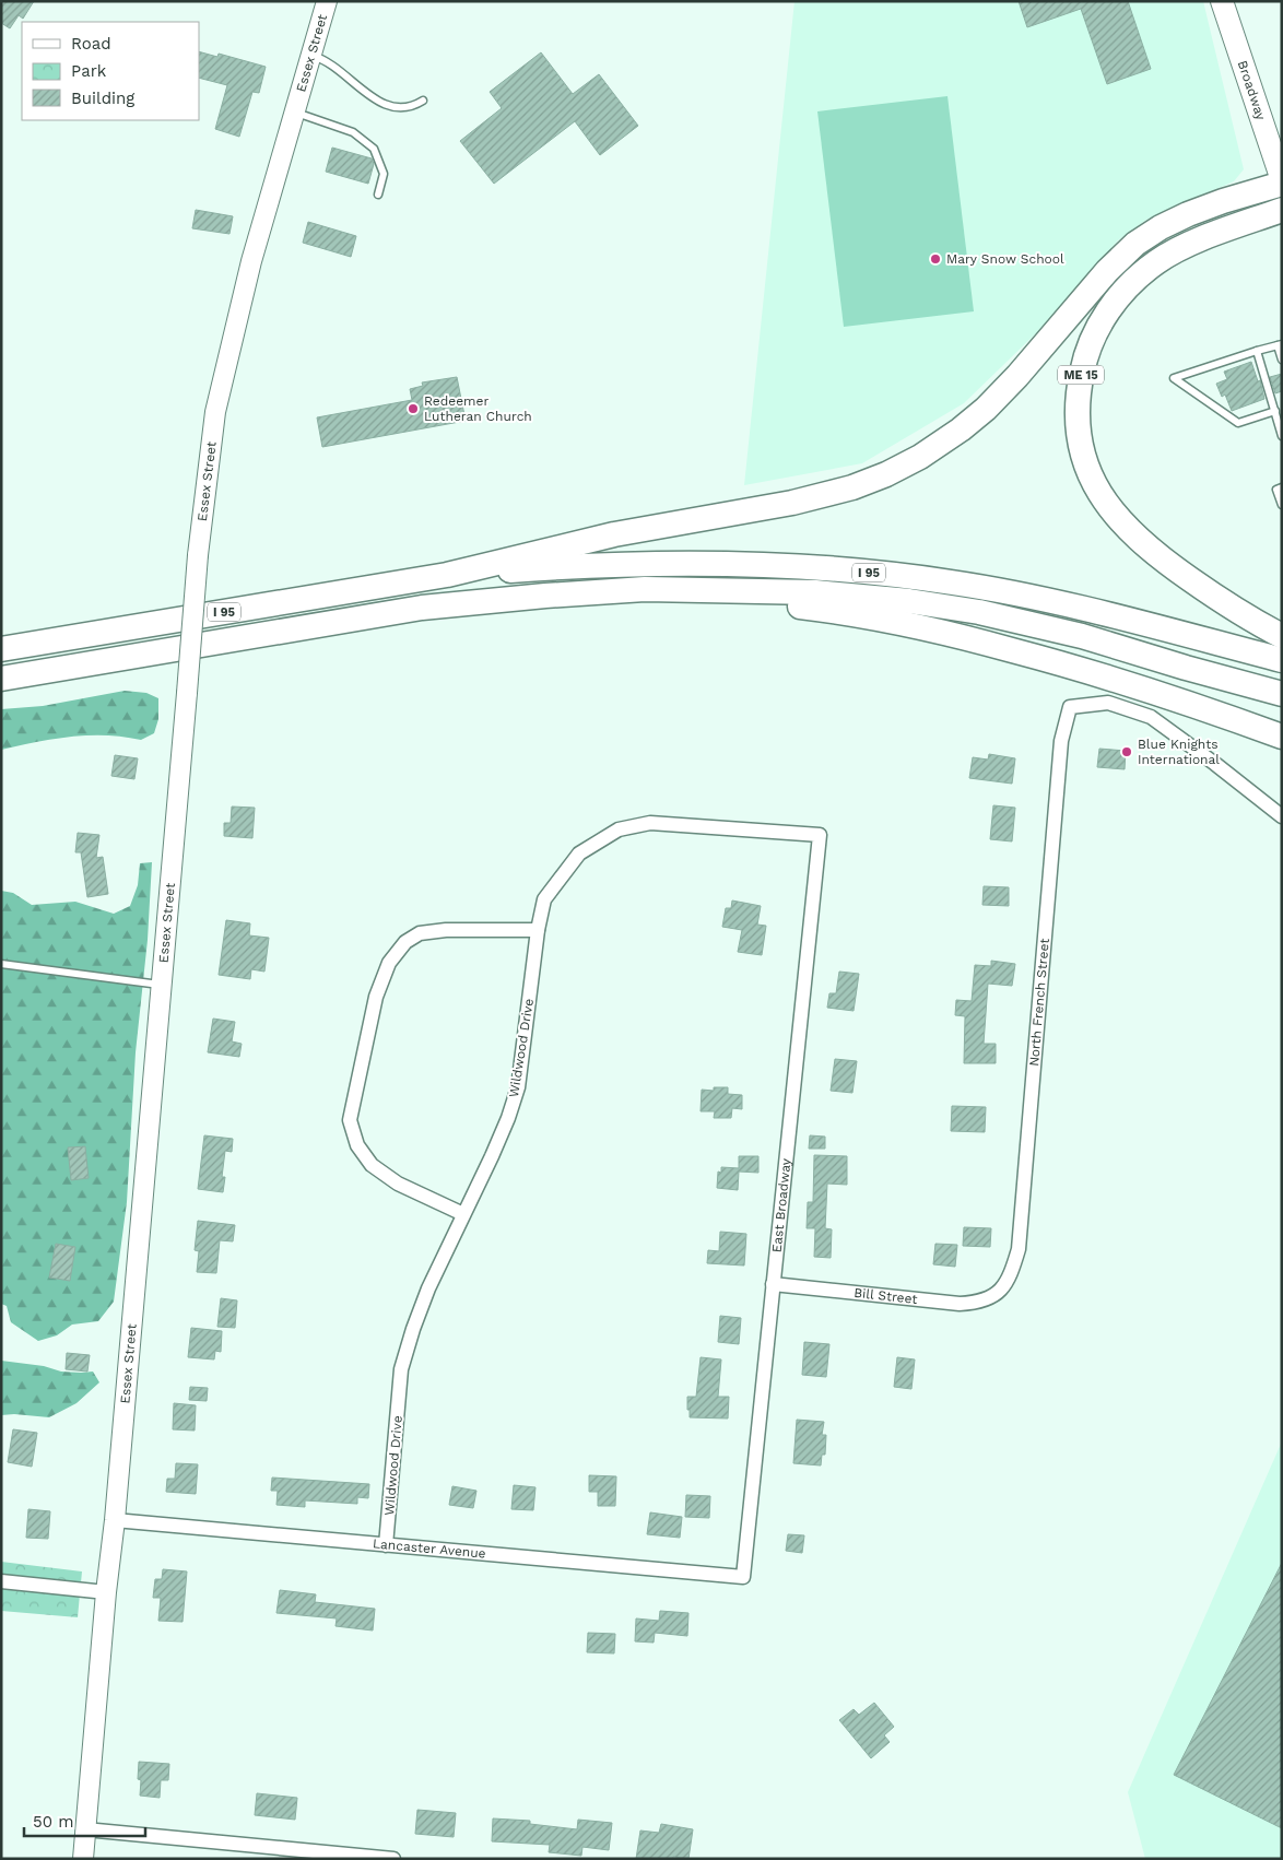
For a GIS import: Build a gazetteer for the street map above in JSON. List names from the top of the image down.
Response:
{
  "streets": {
    "highway": ["ME 15", "I 95"],
    "main road": ["Broadway"],
    "street": [
      "Essex Street",
      "North French Street",
      "Wildwood Drive",
      "East Broadway",
      "Bill Street",
      "Lancaster Avenue"
    ]
  },
  "crossings": [
    ["Essex Street", "Lancaster Avenue"],
    ["North French Street", "Bill Street"],
    ["Wildwood Drive", "East Broadway"],
    ["Wildwood Drive", "Lancaster Avenue"],
    ["East Broadway", "Bill Street"],
    ["East Broadway", "Lancaster Avenue"]
  ],
  "places": ["Mary Snow School", "Redeemer Lutheran Church", "Blue Knights International"],
  "legend": ["Road", "Park", "Building"],
  "scale_bar": "50 m"
}
